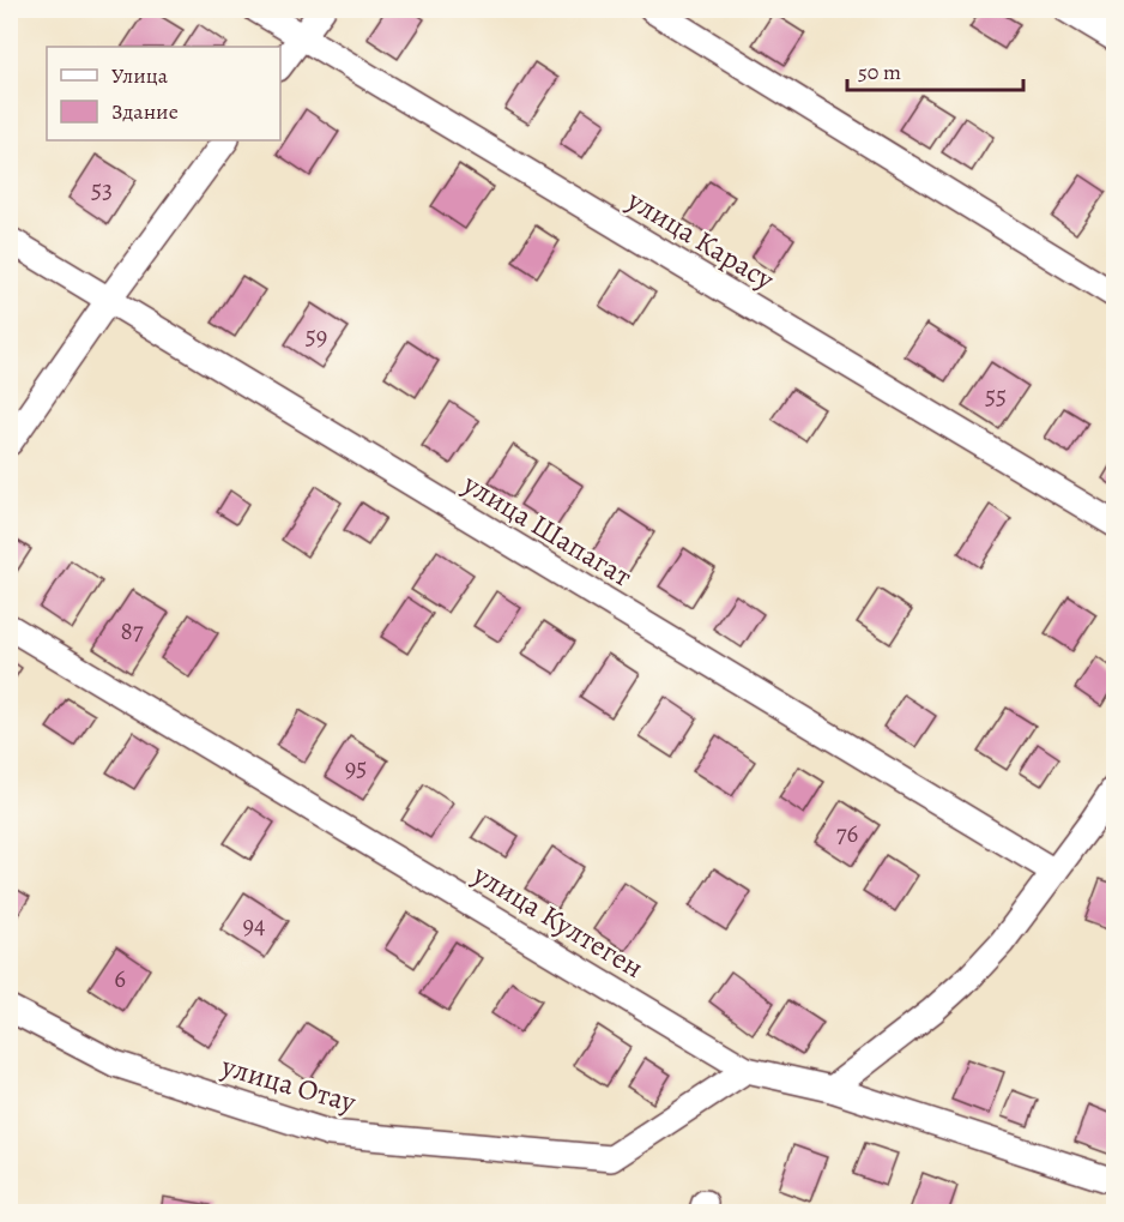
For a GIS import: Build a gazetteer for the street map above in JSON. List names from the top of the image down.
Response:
{
  "streets": {
    "street": [
      "улица Карасу",
      "улица Шапагат",
      "улица Култеген",
      "улица Отау"
    ]
  },
  "crossings": [
    ["улица Култеген", "улица Отау"]
  ],
  "house_numbers": [
    "53",
    "59",
    "55",
    "87",
    "95",
    "76",
    "94",
    "6"
  ],
  "legend": ["Улица", "Здание"],
  "scale_bar": "50 m"
}
